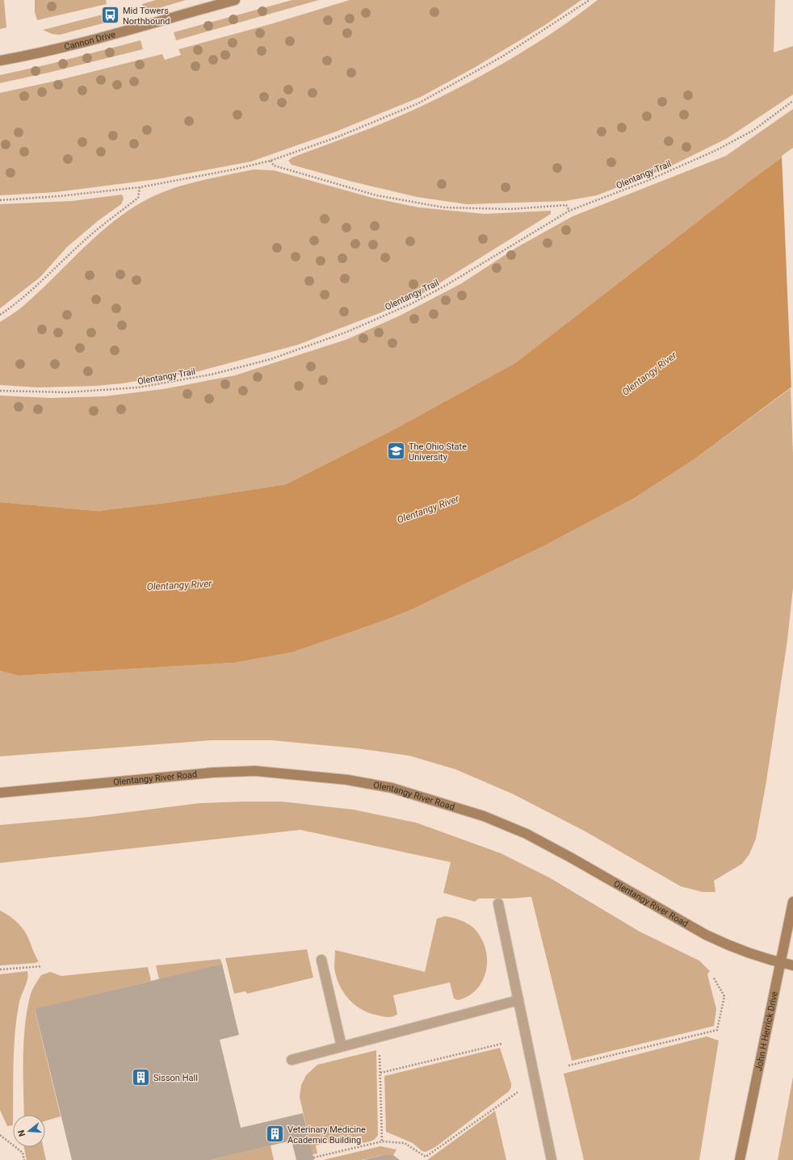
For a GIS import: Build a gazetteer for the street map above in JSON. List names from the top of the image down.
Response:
{
  "streets": {
    "main road": ["Cannon Drive", "Olentangy River Road", "John H Herrick Drive"],
    "path": ["Olentangy Trail"]
  },
  "crossings": [
    ["Olentangy River Road", "John H Herrick Drive"]
  ],
  "water": ["Olentangy River"],
  "places": {
    "bus stop": ["Mid Towers Northbound"],
    "school or university": ["The Ohio State University"],
    "building": ["Sisson Hall", "Veterinary Medicine Academic Building"]
  },
  "north": "left"
}
